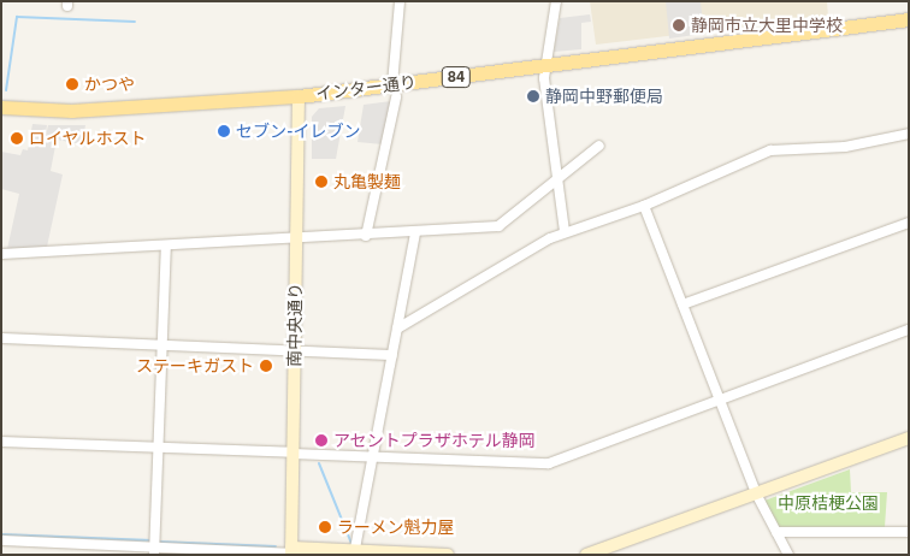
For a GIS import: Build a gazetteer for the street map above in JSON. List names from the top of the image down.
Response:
{
  "streets": {
    "main road": ["84", "インター通り"],
    "street": ["南中央通り"]
  },
  "crossings": [
    ["インター通り", "南中央通り"]
  ],
  "parks": ["中原桔梗公園"],
  "places": [
    "静岡市立大里中学校",
    "かつや",
    "静岡中野郵便局",
    "セブン-イレブン",
    "ロイヤルホスト",
    "丸亀製麺",
    "ステーキガスト",
    "アセントプラザホテル静岡",
    "ラーメン魁力屋"
  ]
}
